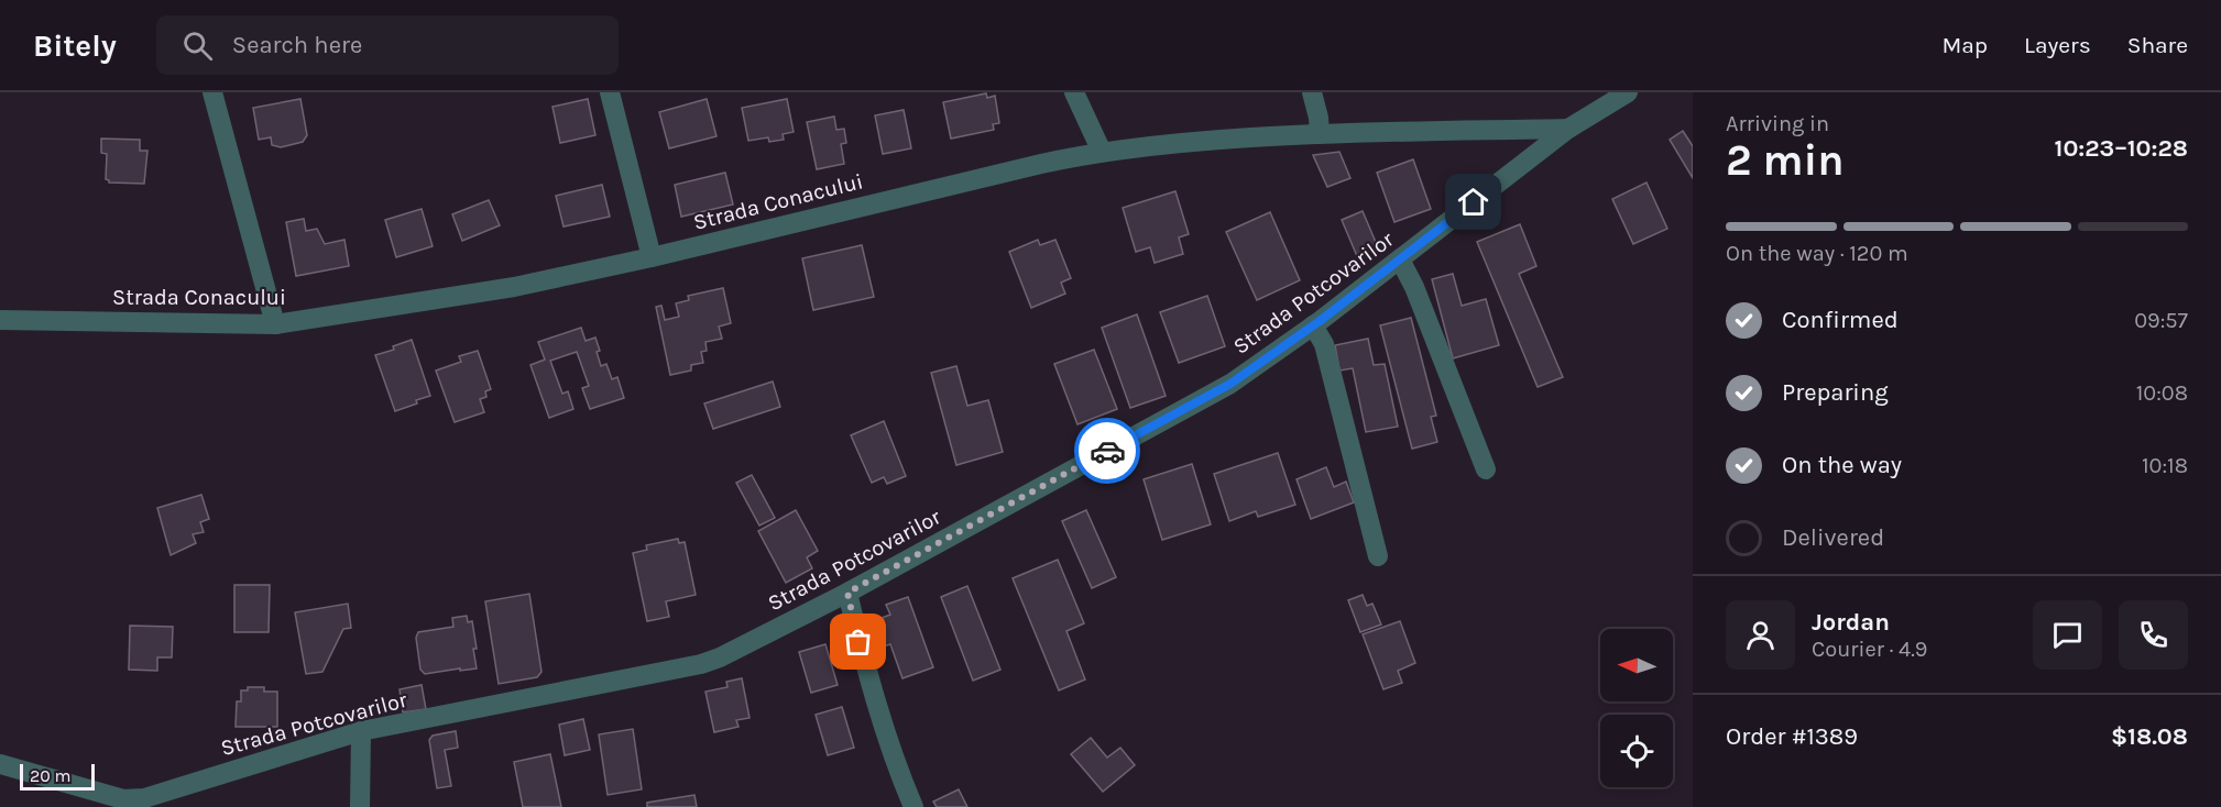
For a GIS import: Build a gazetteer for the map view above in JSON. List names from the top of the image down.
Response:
{
  "streets": {
    "street": ["Strada Conacului", "Strada Potcovarilor"]
  },
  "crossings": [
    ["Strada Conacului", "Strada Potcovarilor"]
  ],
  "scale_bar": "20 m",
  "north": "left",
  "page": {
    "header": "Bitely",
    "search": "Search here",
    "nav": ["Map", "Layers", "Share"],
    "heading": ["2 min", "Arriving in", "10:23–10:28"],
    "panel": [
      "Jordan",
      "Courier · 4.9",
      "Order #1389",
      "$18.08"
    ],
    "bar": "On the way · 120 m",
    "list": [
      ["Confirmed", "09:57"],
      ["Preparing", "10:08"],
      ["On the way", "10:18"],
      "Delivered"
    ],
    "scale": "20 m"
  }
}
